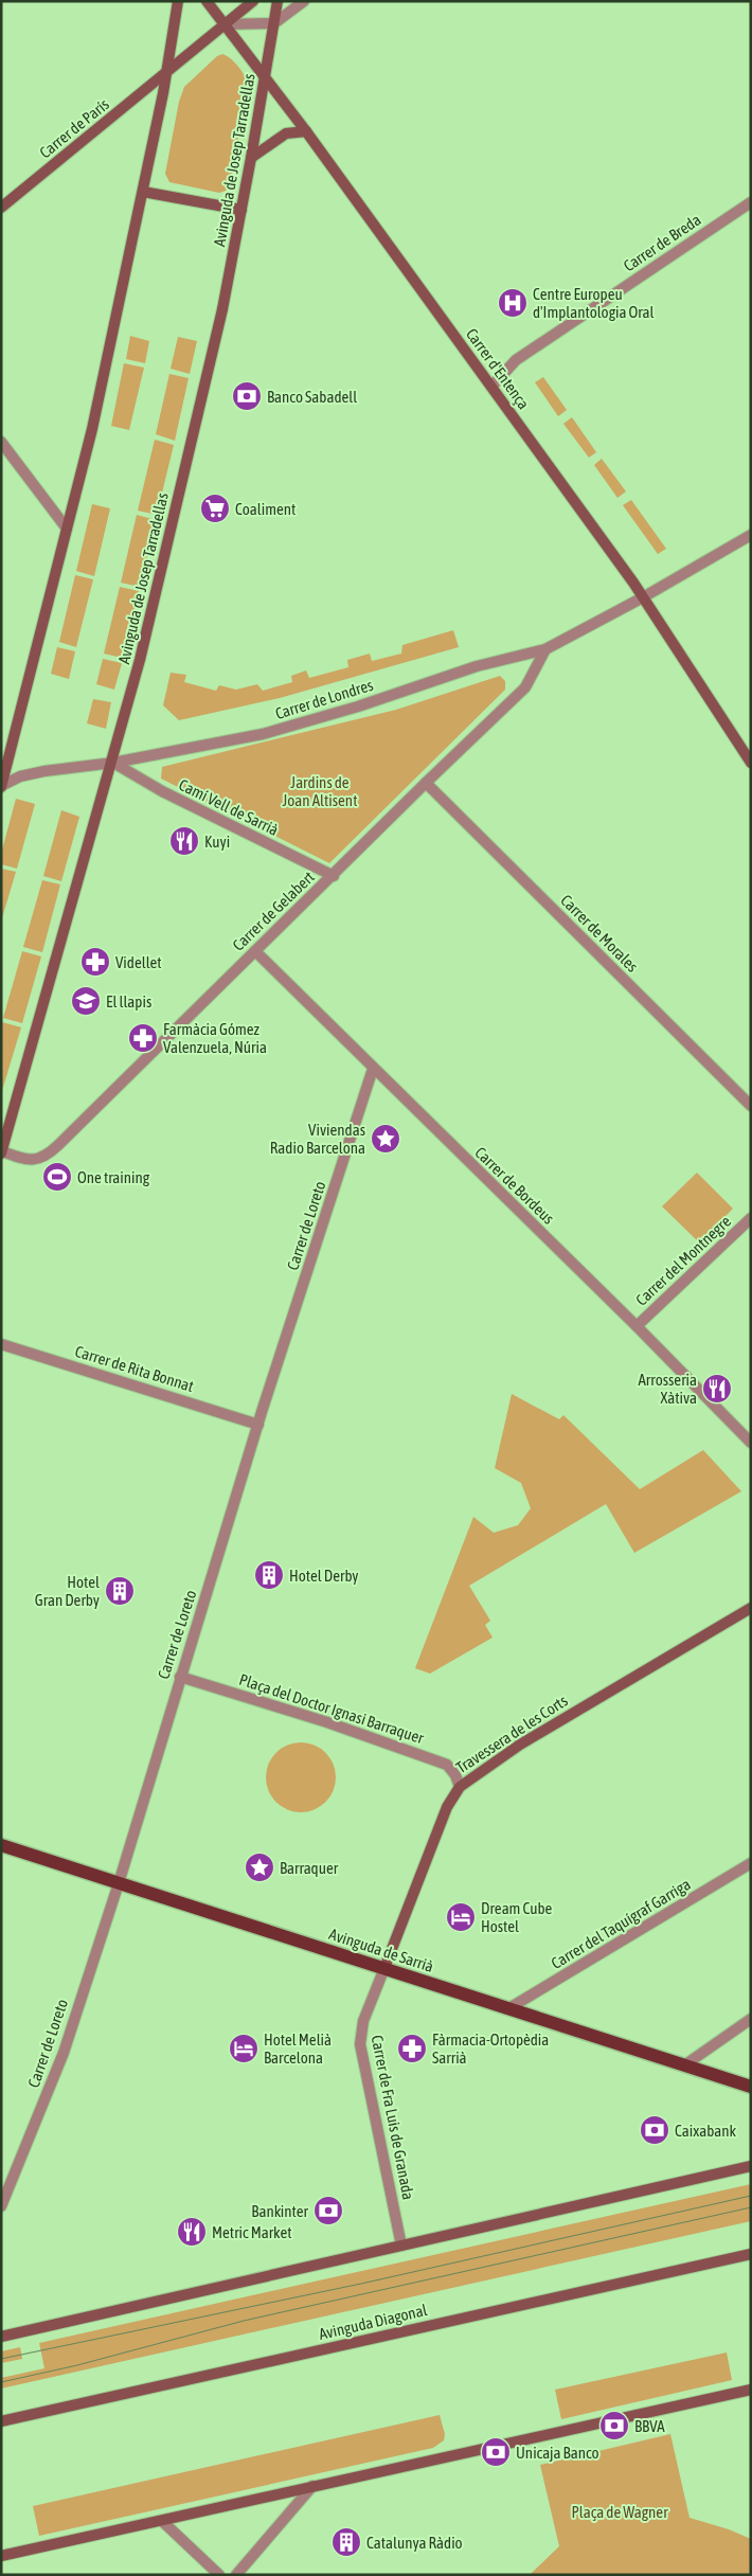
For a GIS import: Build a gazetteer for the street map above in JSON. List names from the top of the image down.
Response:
{
  "streets": {
    "main road": [
      "Carrer de París",
      "Avinguda de Josep Tarradellas",
      "Carrer d'Entença",
      "Travessera de les Corts",
      "Avinguda de Sarrià",
      "Avinguda Diagonal"
    ],
    "street": [
      "Carrer de Breda",
      "Carrer de Londres",
      "Camí Vell de Sarrià",
      "Carrer de Gelabert",
      "Carrer de Morales",
      "Carrer de Bordeus",
      "Carrer de Loreto",
      "Carrer del Montnegre",
      "Carrer de Rita Bonnat",
      "Plaça del Doctor Ignasi Barraquer",
      "Carrer del Taquígraf Garriga",
      "Carrer de Fra Luis de Granada"
    ]
  },
  "crossings": [
    ["Carrer de París", "Carrer d'Entença"],
    ["Avinguda de Josep Tarradellas", "Carrer d'Entença"],
    ["Avinguda de Josep Tarradellas", "Carrer de Londres"],
    ["Avinguda de Josep Tarradellas", "Camí Vell de Sarrià"],
    ["Avinguda de Josep Tarradellas", "Carrer de Gelabert"],
    ["Carrer de Breda", "Carrer d'Entença"],
    ["Carrer d'Entença", "Carrer de Londres"],
    ["Carrer de Londres", "Camí Vell de Sarrià"],
    ["Carrer de Londres", "Carrer de Gelabert"],
    ["Camí Vell de Sarrià", "Carrer de Gelabert"],
    ["Carrer de Gelabert", "Carrer de Morales"],
    ["Carrer de Gelabert", "Carrer de Bordeus"],
    ["Carrer de Bordeus", "Carrer de Loreto"],
    ["Carrer de Bordeus", "Carrer del Montnegre"],
    ["Carrer de Loreto", "Carrer de Rita Bonnat"],
    ["Carrer de Loreto", "Plaça del Doctor Ignasi Barraquer"],
    ["Carrer de Loreto", "Avinguda de Sarrià"],
    ["Plaça del Doctor Ignasi Barraquer", "Travessera de les Corts"],
    ["Travessera de les Corts", "Avinguda de Sarrià"],
    ["Travessera de les Corts", "Carrer de Fra Luis de Granada"],
    ["Carrer del Taquígraf Garriga", "Avinguda de Sarrià"],
    ["Avinguda de Sarrià", "Carrer de Fra Luis de Granada"]
  ],
  "parks": ["Jardins de Joan Altisent", "Plaça de Wagner"],
  "places": {
    "hospital": ["Centre Europeu d'Implantologia Oral"],
    "bank": [
      "Banco Sabadell",
      "Caixabank",
      "Bankinter",
      "BBVA",
      "Unicaja Banco"
    ],
    "supermarket": ["Coaliment"],
    "restaurant": ["Kuyi", "Arrosseria Xàtiva", "Metric Market"],
    "pharmacy": ["Videllet", "Farmàcia Gómez Valenzuela, Núria", "Fàrmacia-Ortopèdia Sarrià"],
    "school or university": ["El llapis"],
    "place": ["Viviendas Radio Barcelona", "Barraquer"],
    "sports": ["One training"],
    "building": ["Hotel Derby", "Hotel Gran Derby", "Catalunya Ràdio"],
    "hotel": ["Dream Cube Hostel", "Hotel Melià Barcelona"]
  }
}
